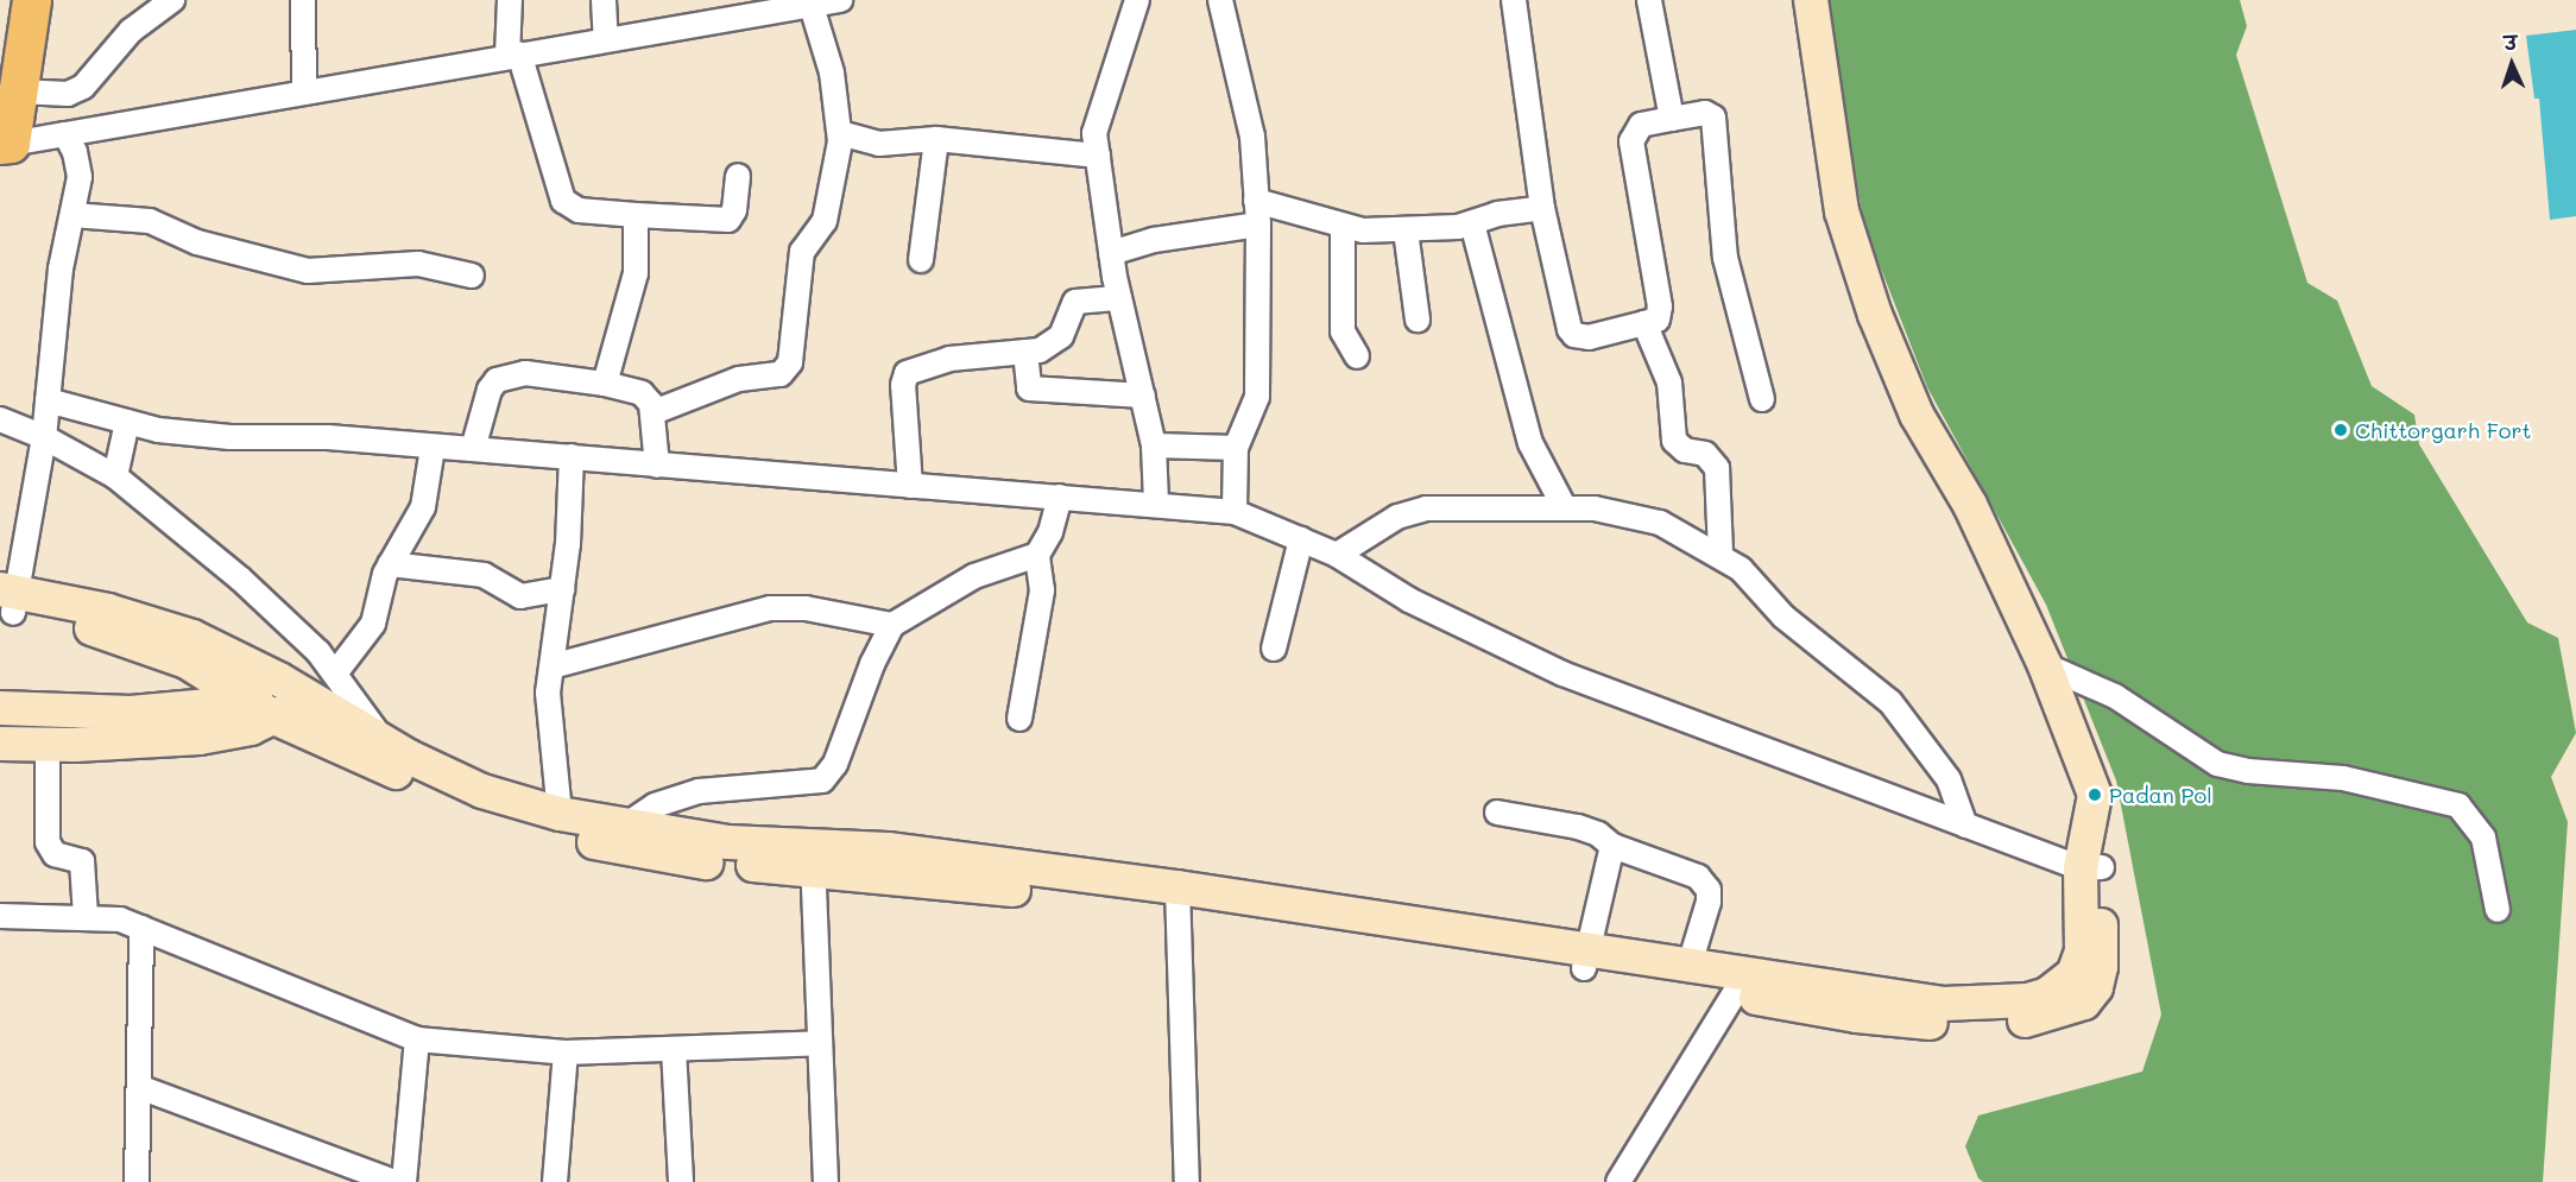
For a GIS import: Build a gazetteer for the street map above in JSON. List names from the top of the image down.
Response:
{
  "places": ["Chittorgarh Fort", "Padan Pol"],
  "north": "top"
}
